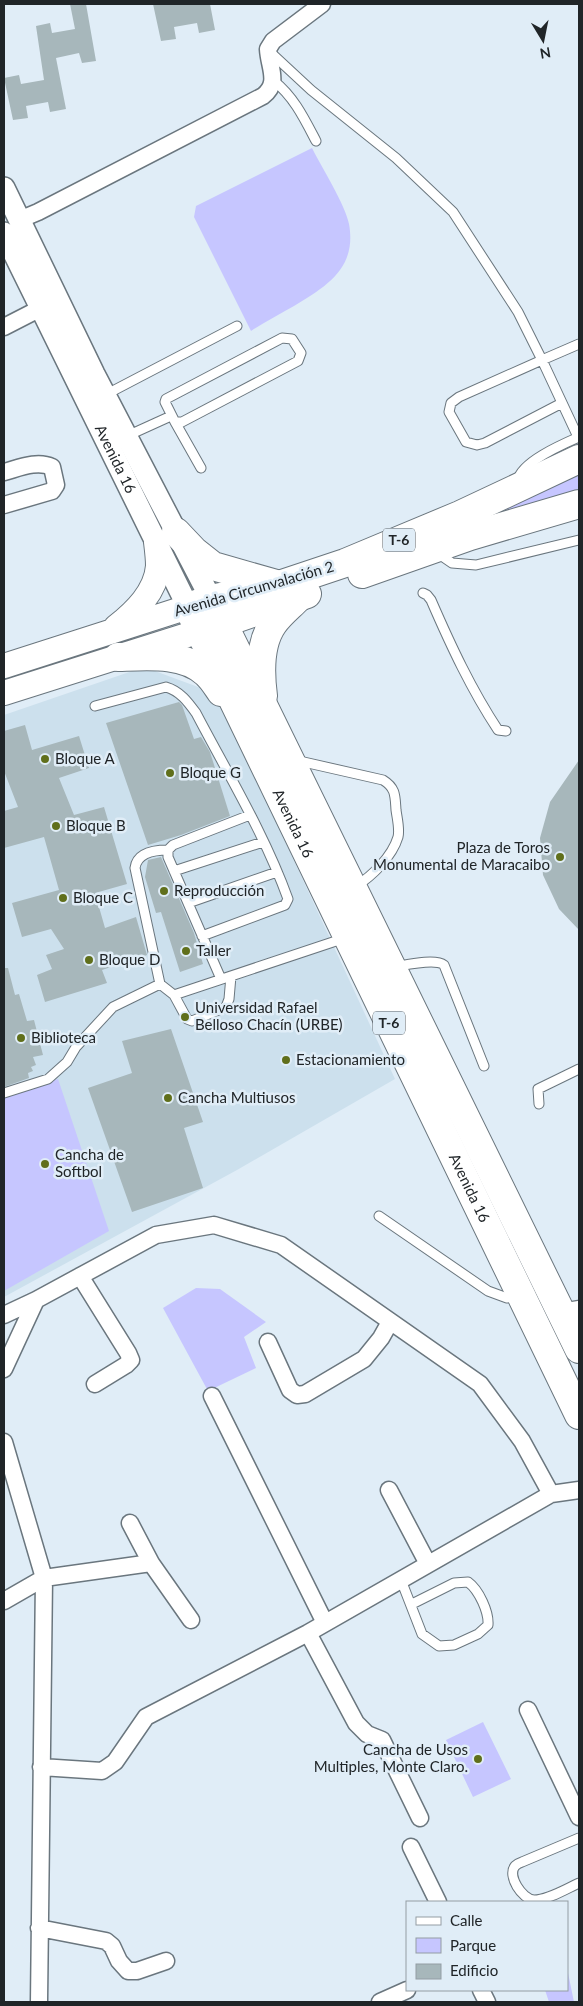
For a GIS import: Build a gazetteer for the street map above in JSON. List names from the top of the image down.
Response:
{
  "streets": {
    "highway": ["Avenida 16", "T-6", "Avenida Circunvalación 2"]
  },
  "crossings": [
    ["Avenida 16", "Avenida Circunvalación 2"]
  ],
  "places": [
    "Bloque A",
    "Bloque G",
    "Bloque B",
    "Plaza de Toros Monumental de Maracaibo",
    "Reproducción",
    "Bloque C",
    "Taller",
    "Bloque D",
    "Universidad Rafael Belloso Chacín (URBE)",
    "Biblioteca",
    "Estacionamiento",
    "Cancha Multiusos",
    "Cancha de Softbol",
    "Cancha de Usos Multiples, Monte Claro."
  ],
  "legend": ["Calle", "Parque", "Edificio"],
  "north": "bottom"
}
